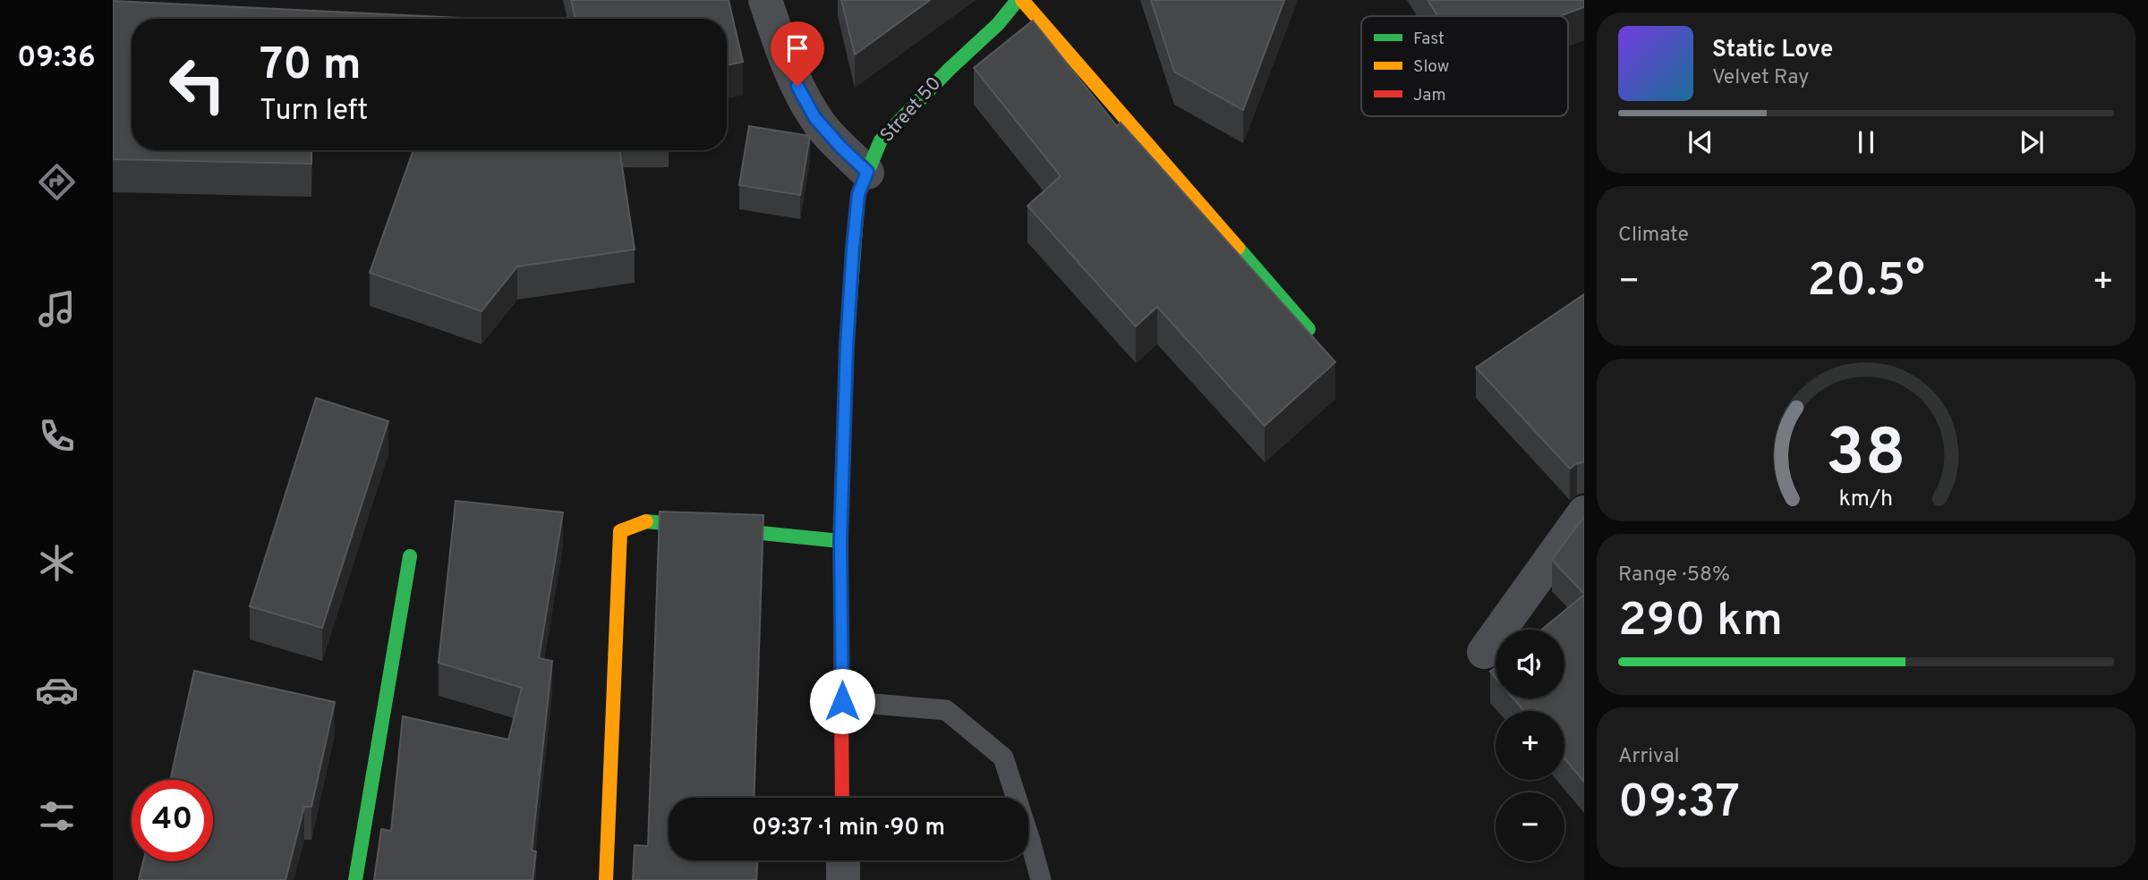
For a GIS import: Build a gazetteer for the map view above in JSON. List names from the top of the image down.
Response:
{
  "streets": {
    "street": ["Street 50"]
  },
  "legend": ["Fast", "Slow", "Jam"],
  "page": {
    "tabs": "09:36",
    "turn": ["70 m", "Turn left"],
    "song": ["Static Love", "Velvet Ray"],
    "tile": [
      "Climate",
      ["Range · 58%", "290 km"],
      ["Arrival", "09:37"]
    ],
    "heat": ["−", "20.5°", "+"],
    "map_buttons": ["+", "−"],
    "limit": "40",
    "trip": "09:37 · 1 min · 90 m",
    "gauge": ["38", "km/h"]
  }
}
